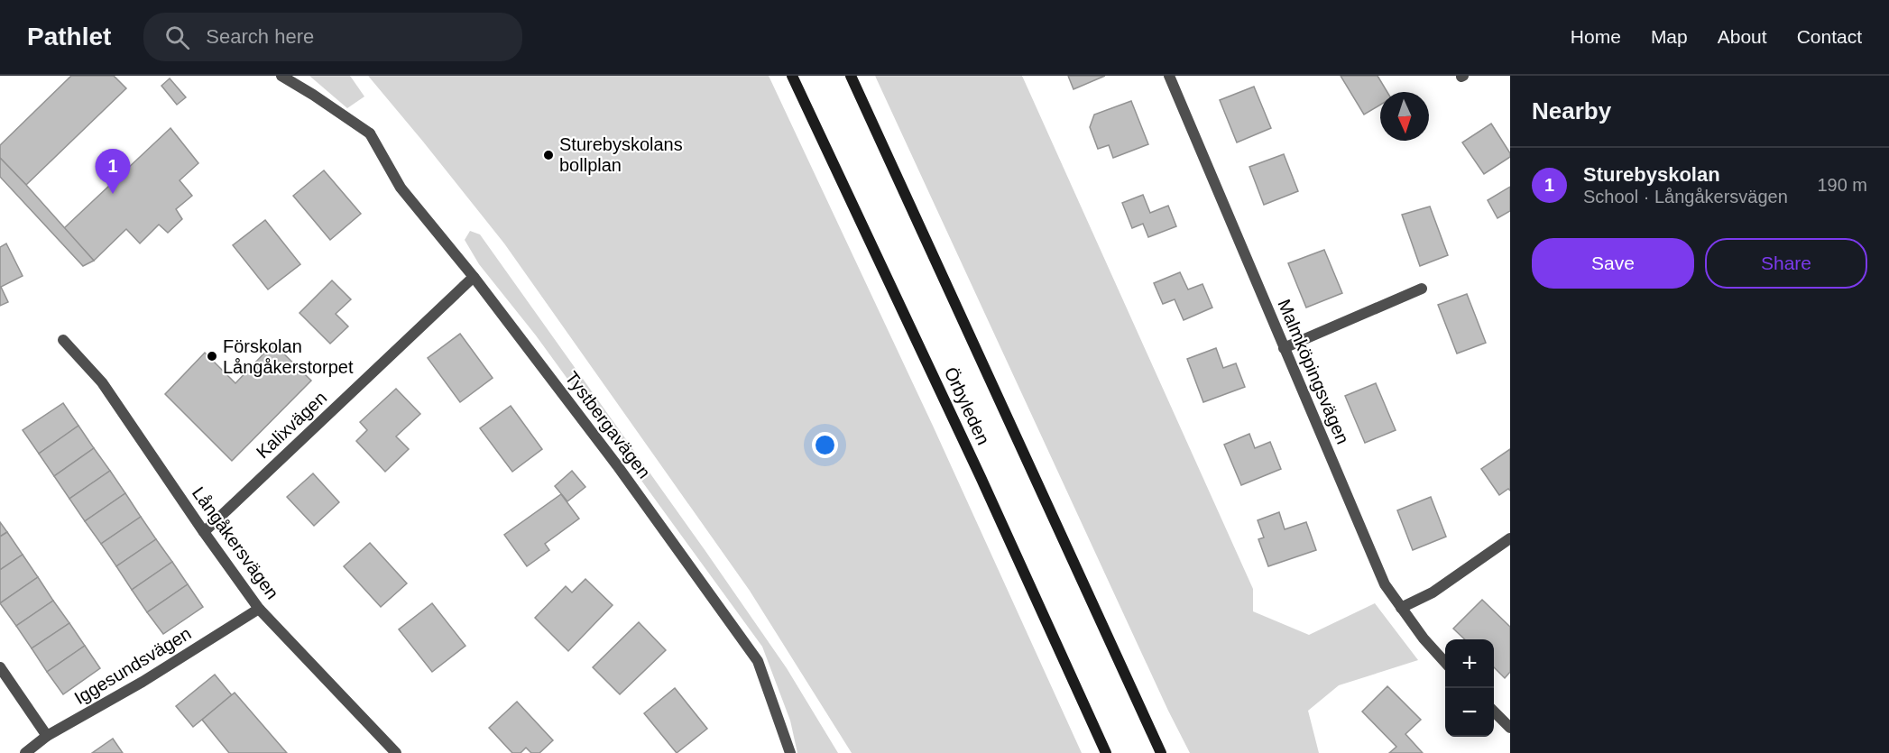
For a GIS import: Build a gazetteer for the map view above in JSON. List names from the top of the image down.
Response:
{
  "streets": {
    "main road": ["Örbyleden"],
    "street": [
      "Malmköpingsvägen",
      "Kalixvägen",
      "Tystbergavägen",
      "Långåkersvägen",
      "Iggesundsvägen"
    ]
  },
  "crossings": [
    ["Kalixvägen", "Tystbergavägen"],
    ["Kalixvägen", "Långåkersvägen"],
    ["Långåkersvägen", "Iggesundsvägen"]
  ],
  "places": ["Sturebyskolans bollplan", "Förskolan Långåkerstorpet"],
  "north": "bottom",
  "page": {
    "header": "Pathlet",
    "search": "Search here",
    "nav": [
      "Home",
      "Map",
      "About",
      "Contact"
    ],
    "heading": "Nearby",
    "list": [
      {
        "mark": "1",
        "name": "Sturebyskolan",
        "note": "School · Långåkersvägen",
        "value": "190 m"
      }
    ],
    "pins": "1",
    "buttons": ["Save", "Share"],
    "map_buttons": ["+", "−"]
  }
}
